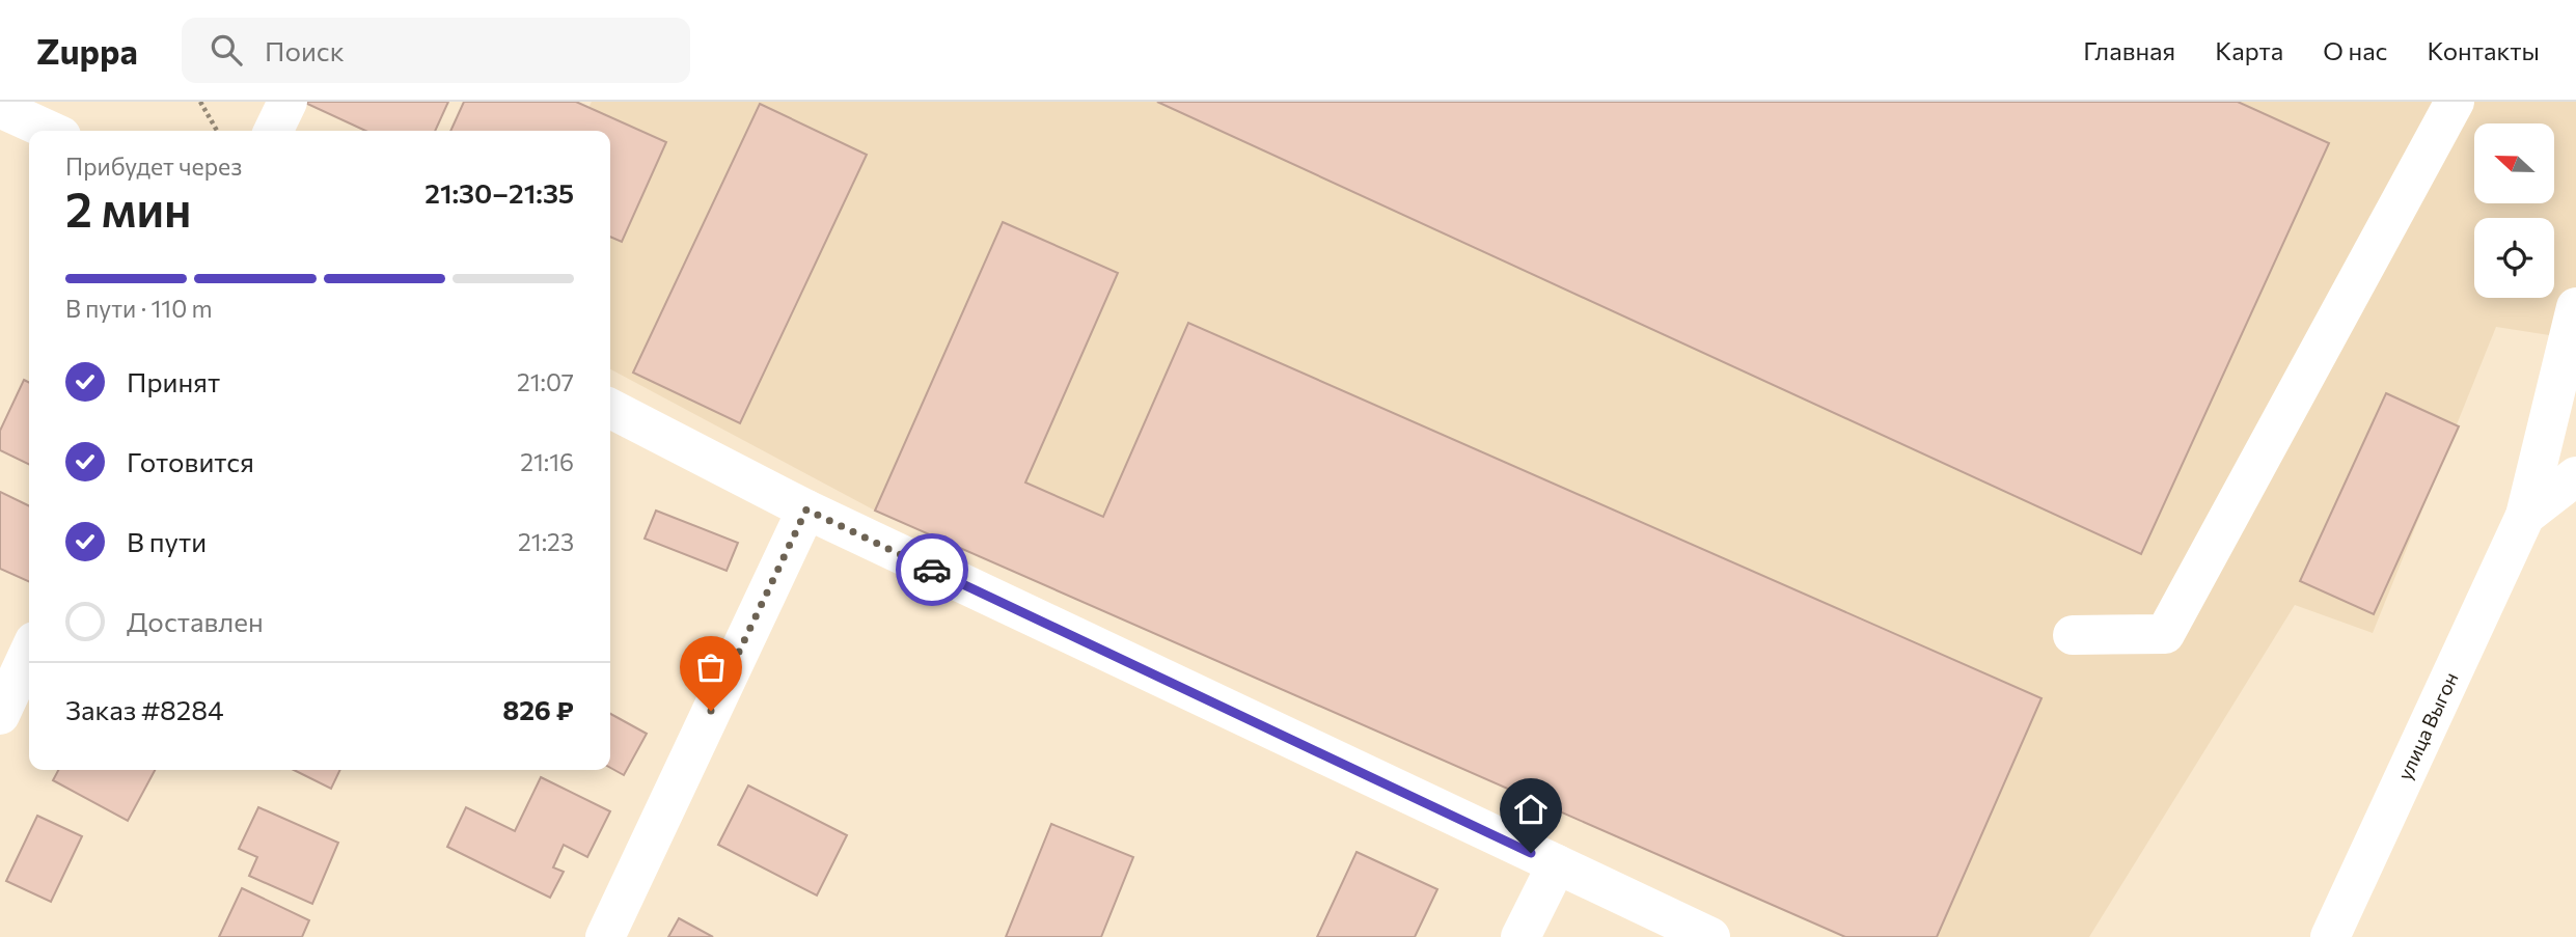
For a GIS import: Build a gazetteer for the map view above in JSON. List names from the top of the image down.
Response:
{
  "streets": {
    "street": ["улица Выгон"]
  },
  "north": "left",
  "page": {
    "header": "Zuppa",
    "search": "Поиск",
    "nav": [
      "Главная",
      "Карта",
      "О нас",
      "Контакты"
    ],
    "heading": ["2 мин", "Прибудет через", "21:30–21:35"],
    "panel": ["Заказ #8284", "826 ₽"],
    "bar": "В пути · 110 m",
    "list": [
      ["Принят", "21:07"],
      ["Готовится", "21:16"],
      ["В пути", "21:23"],
      "Доставлен"
    ]
  }
}
